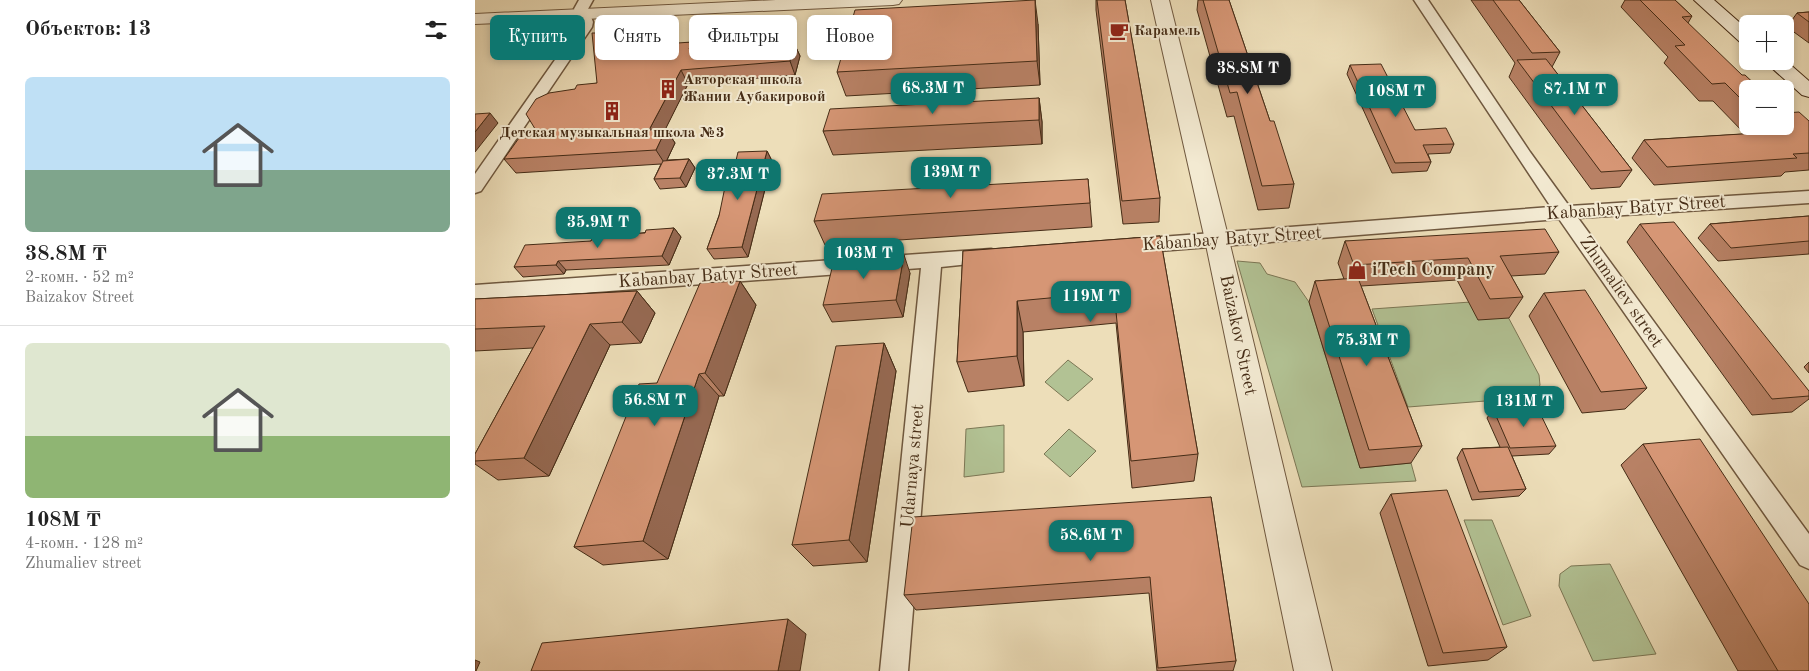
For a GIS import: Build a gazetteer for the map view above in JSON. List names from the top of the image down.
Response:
{
  "streets": {
    "street": [
      "Kabanbay Batyr Street",
      "Zhumaliev street",
      "Baizakov Street",
      "Udarnaya street"
    ]
  },
  "crossings": [
    ["Kabanbay Batyr Street", "Zhumaliev street"],
    ["Kabanbay Batyr Street", "Baizakov Street"],
    ["Kabanbay Batyr Street", "Udarnaya street"]
  ],
  "places": {
    "cafe": ["Карамель"],
    "building": ["Авторская школа Жании Аубакировой", "Детская музыкальная школа №3"],
    "shop": ["iTech Company"]
  },
  "page": {
    "heading": "Объектов: 13",
    "map_buttons": ["+", "−"],
    "chip": [
      "Купить",
      "Снять",
      "Фильтры",
      "Новое"
    ],
    "price": [
      "38.8M ₸",
      "68.3M ₸",
      "87.1M ₸",
      "108M ₸",
      "139M ₸",
      "37.3M ₸",
      "35.9M ₸",
      "103M ₸",
      "119M ₸",
      "75.3M ₸",
      "56.8M ₸",
      "131M ₸",
      "58.6M ₸"
    ],
    "list": [
      {
        "name": "38.8M ₸",
        "note": "2-комн. · 52 m² · Baizakov Street"
      },
      {
        "name": "108M ₸",
        "note": "4-комн. · 128 m² · Zhumaliev street"
      }
    ]
  }
}
